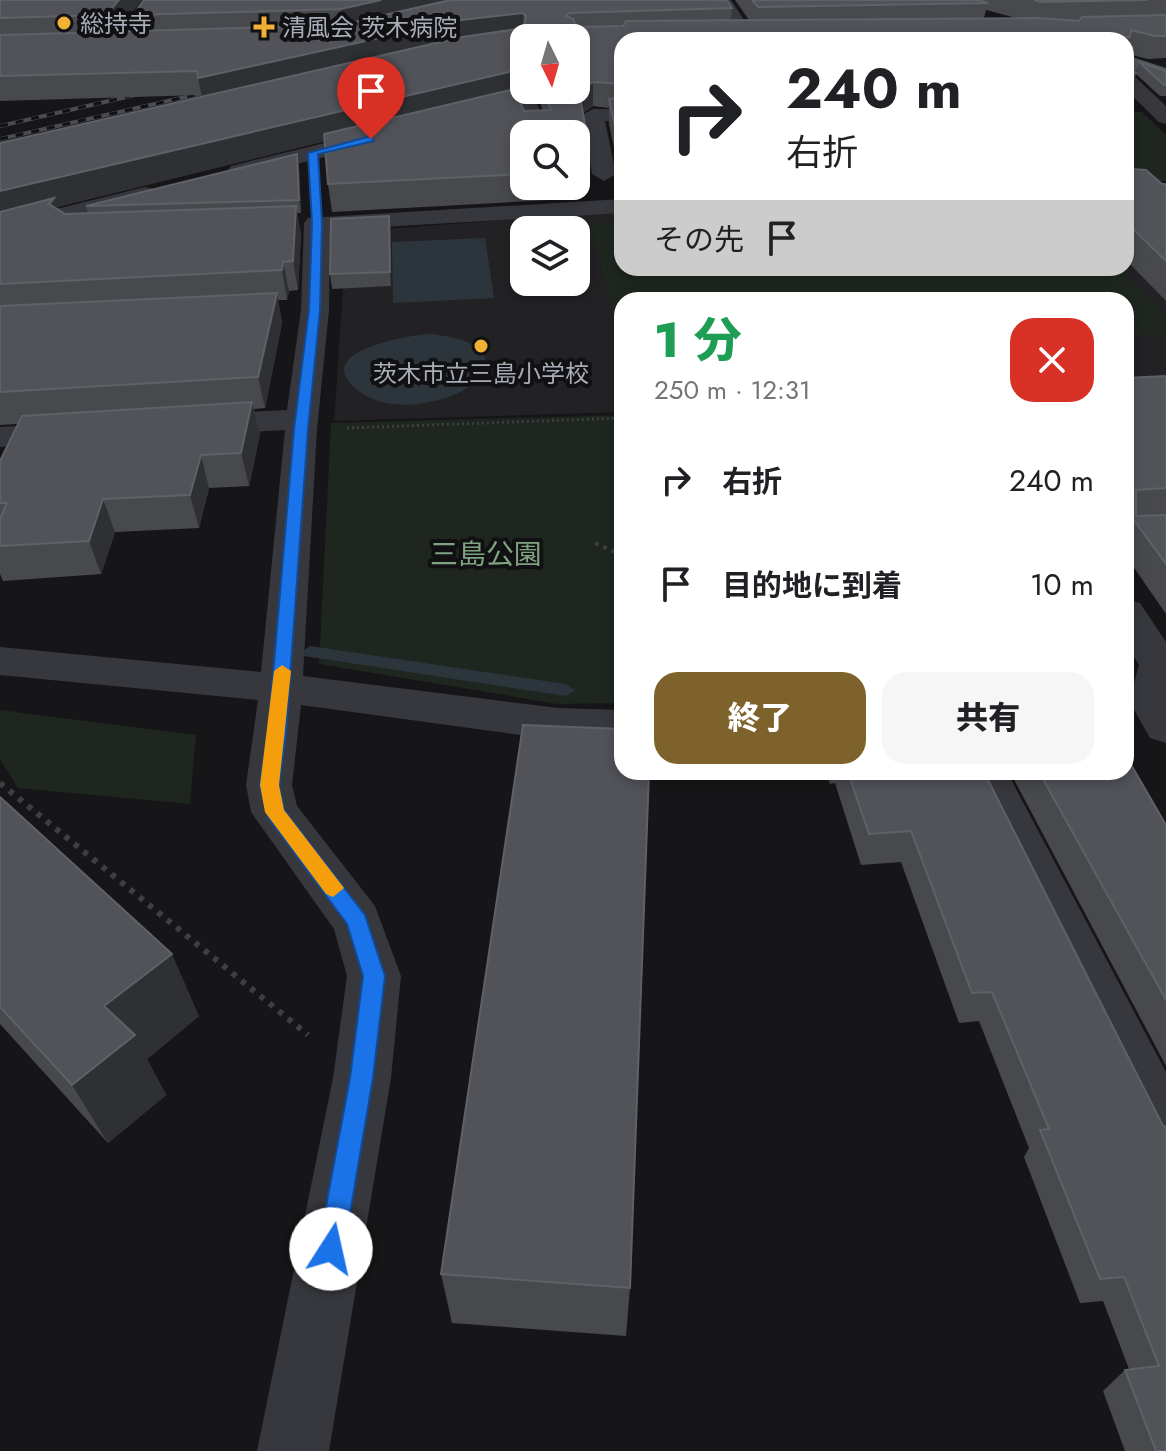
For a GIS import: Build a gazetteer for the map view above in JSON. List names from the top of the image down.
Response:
{
  "parks": ["三島公園"],
  "places": {
    "other": ["総持寺", "茨木市立三島小学校"],
    "health": ["清風会 茨木病院"]
  },
  "north": "bottom",
  "page": {
    "turn": ["240 m", "右折"],
    "then": "その先",
    "heading": ["1 分", "250 m · 12:31"],
    "list": [
      {
        "name": "右折",
        "value": "240 m"
      },
      {
        "name": "目的地に到着",
        "value": "10 m"
      }
    ],
    "buttons": ["終了", "共有"]
  }
}
